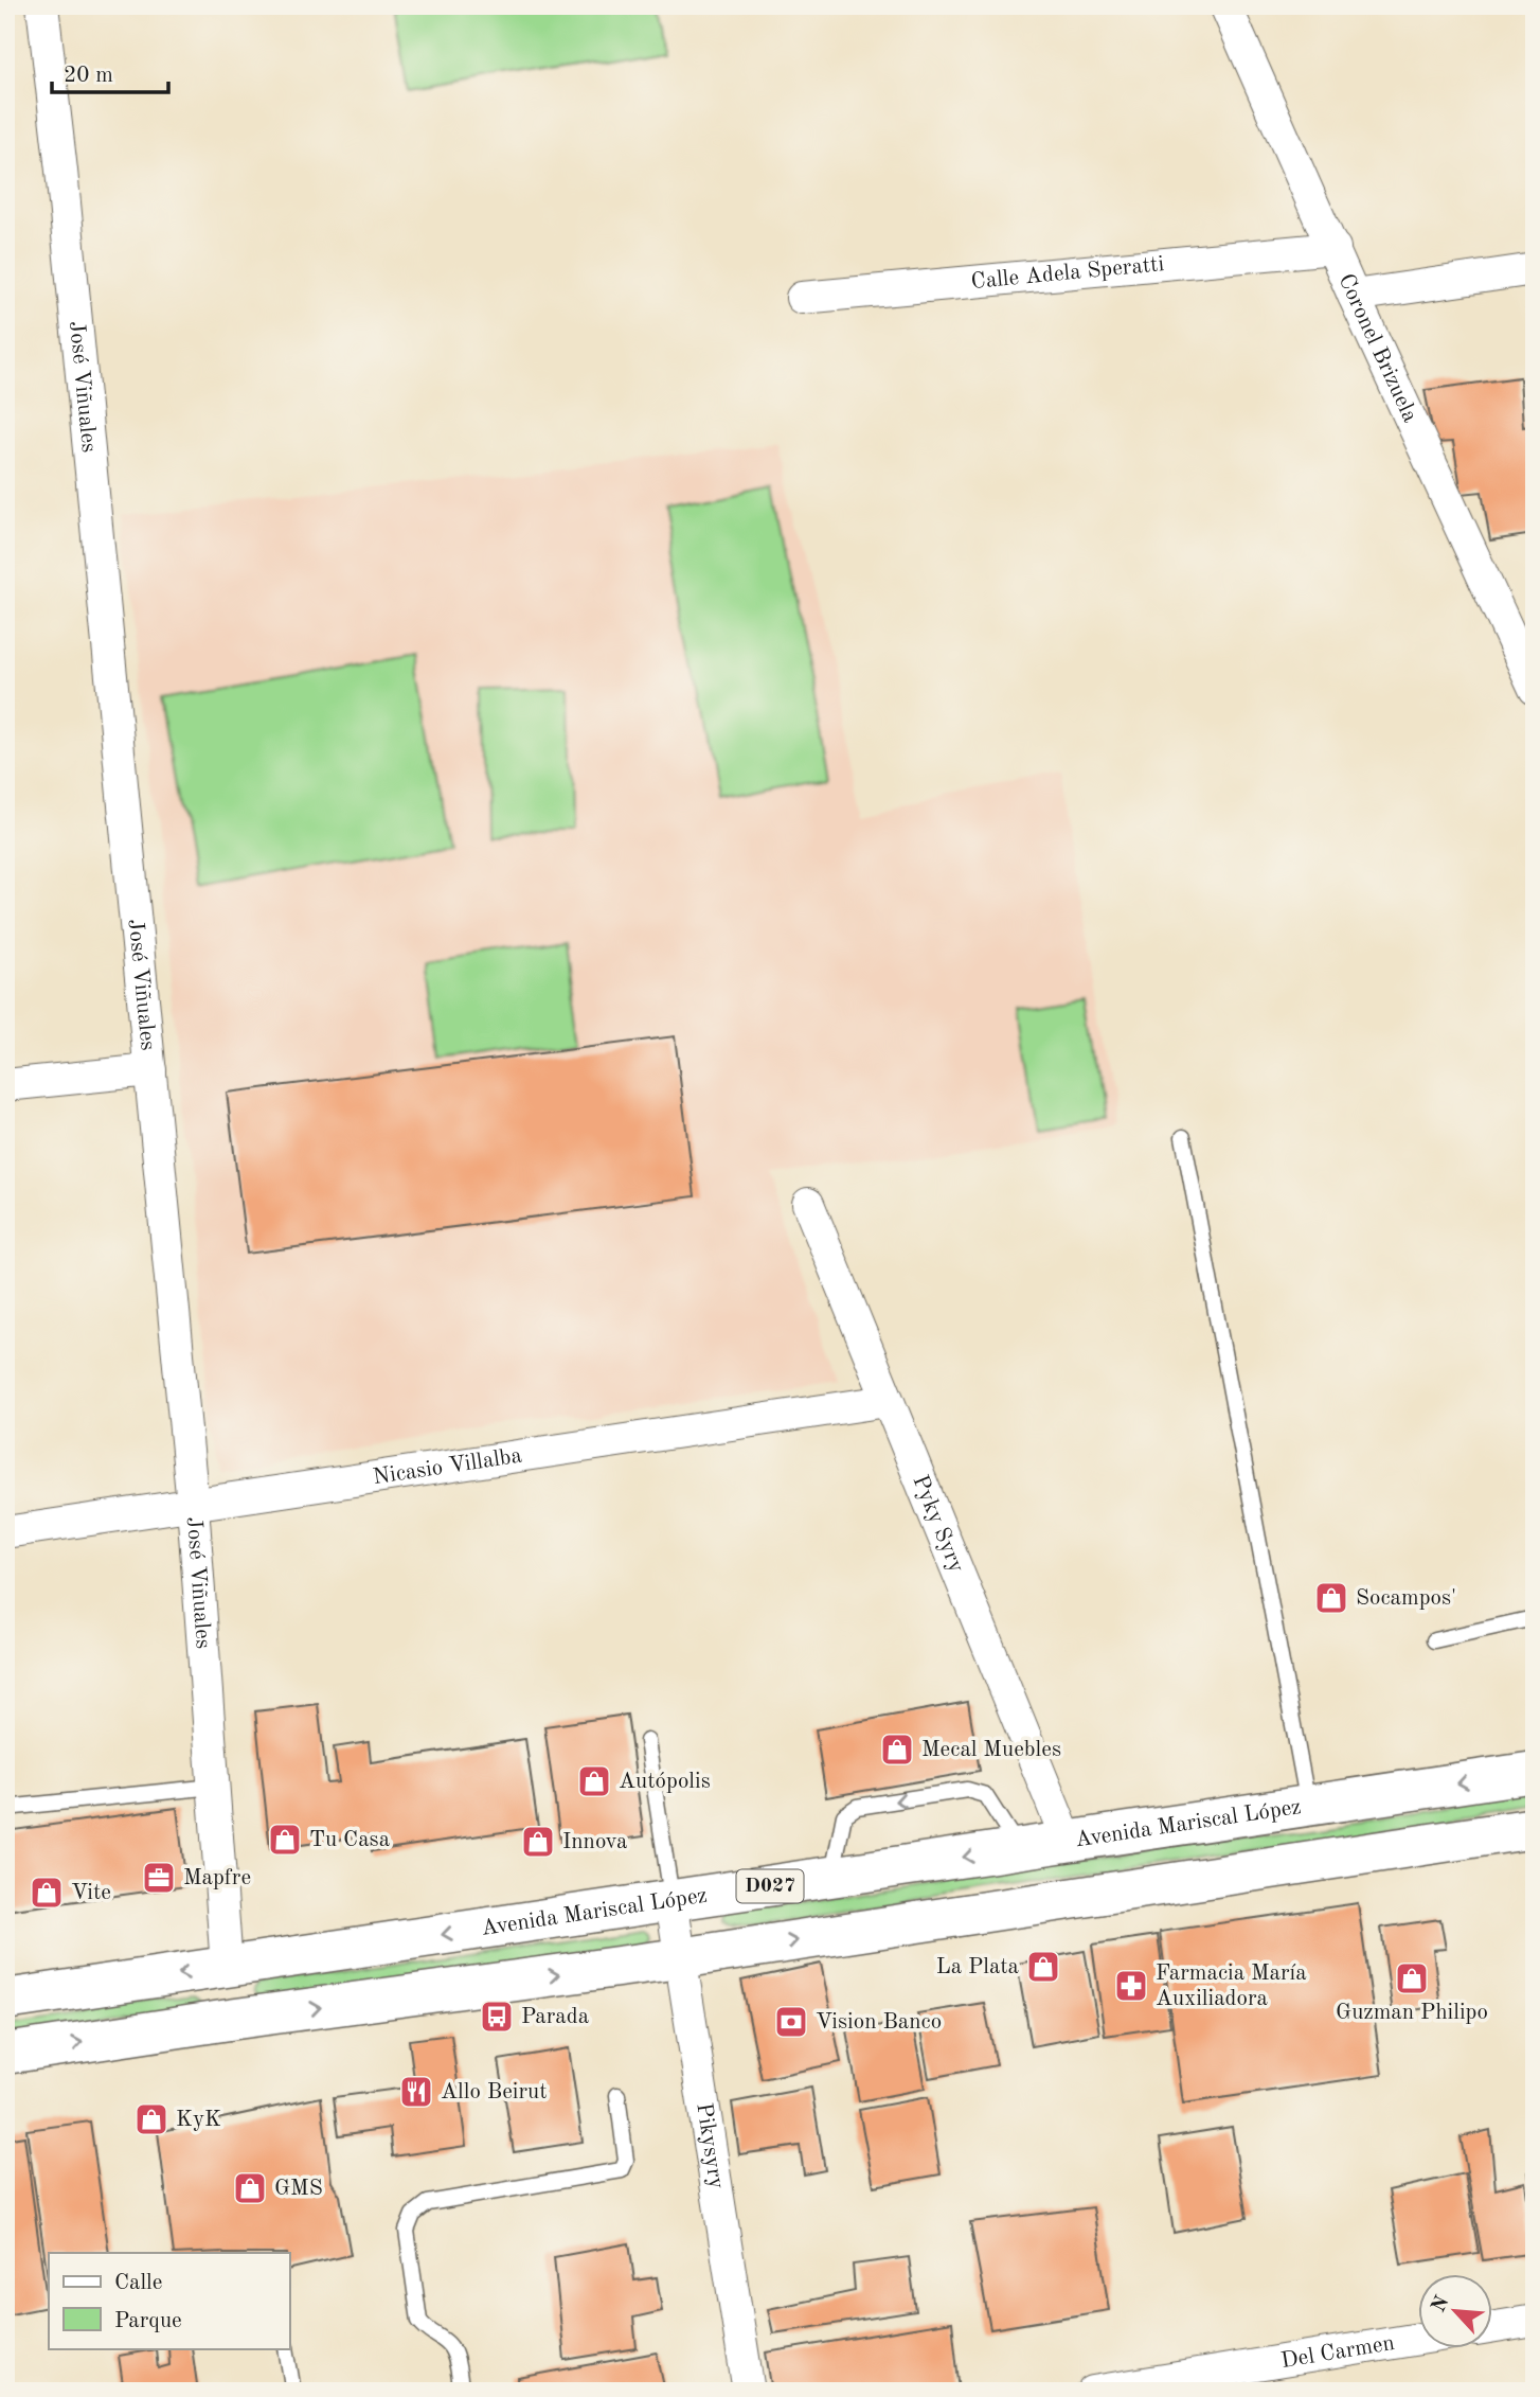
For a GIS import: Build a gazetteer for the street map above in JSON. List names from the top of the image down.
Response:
{
  "streets": {
    "highway": ["Avenida Mariscal López", "D027"],
    "street": [
      "Calle Adela Speratti",
      "Coronel Brizuela",
      "José Viñuales",
      "Nicasio Villalba",
      "Pyky Syry",
      "Pikysyry",
      "Del Carmen"
    ]
  },
  "crossings": [
    ["Calle Adela Speratti", "Coronel Brizuela"],
    ["José Viñuales", "Nicasio Villalba"],
    ["José Viñuales", "Avenida Mariscal López"],
    ["Nicasio Villalba", "Pyky Syry"],
    ["Pyky Syry", "Avenida Mariscal López"],
    ["Avenida Mariscal López", "Pikysyry"]
  ],
  "places": {
    "shop": [
      "Socampos'",
      "Mecal Muebles",
      "Autópolis",
      "Tu Casa",
      "Innova",
      "Vite",
      "La Plata",
      "Guzman Philipo",
      "KyK",
      "GMS"
    ],
    "office": ["Mapfre"],
    "pharmacy": ["Farmacia María Auxiliadora"],
    "bus stop": ["Parada"],
    "bank": ["Vision Banco"],
    "restaurant": ["Allo Beirut"]
  },
  "legend": ["Calle", "Parque"],
  "scale_bar": "20 m",
  "north": "top left"
}
